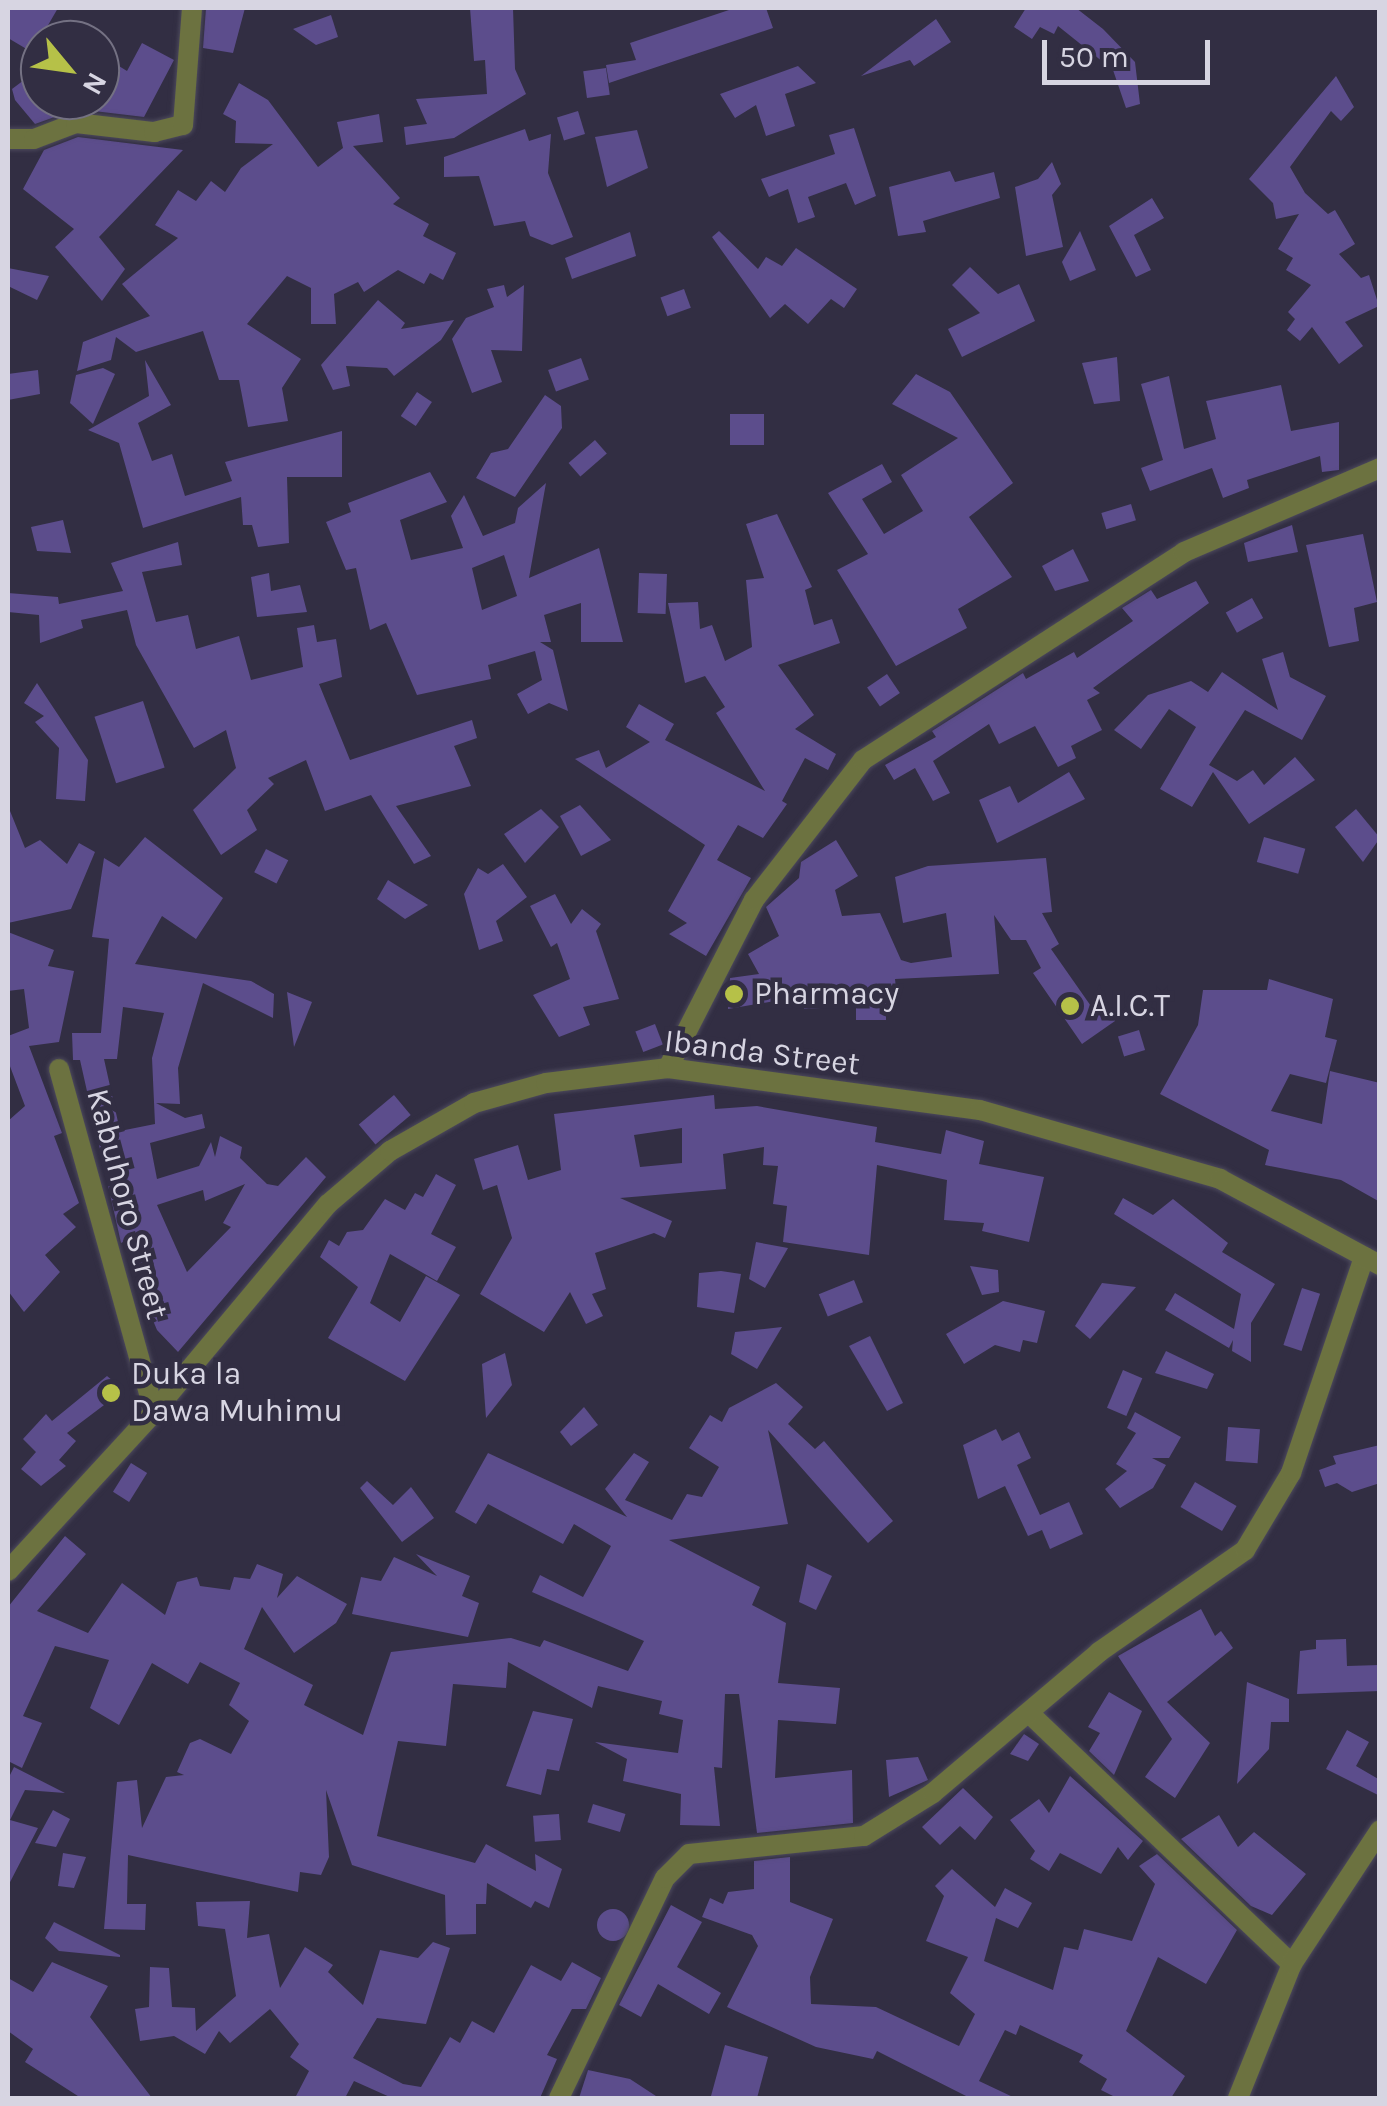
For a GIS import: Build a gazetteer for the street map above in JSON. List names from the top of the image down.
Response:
{
  "streets": {
    "street": ["Ibanda Street", "Kabuhoro Street"]
  },
  "crossings": [
    ["Ibanda Street", "Kabuhoro Street"]
  ],
  "places": ["Pharmacy", "A.I.C.T", "Duka la Dawa Muhimu"],
  "scale_bar": "50 m",
  "north": "bottom right"
}
